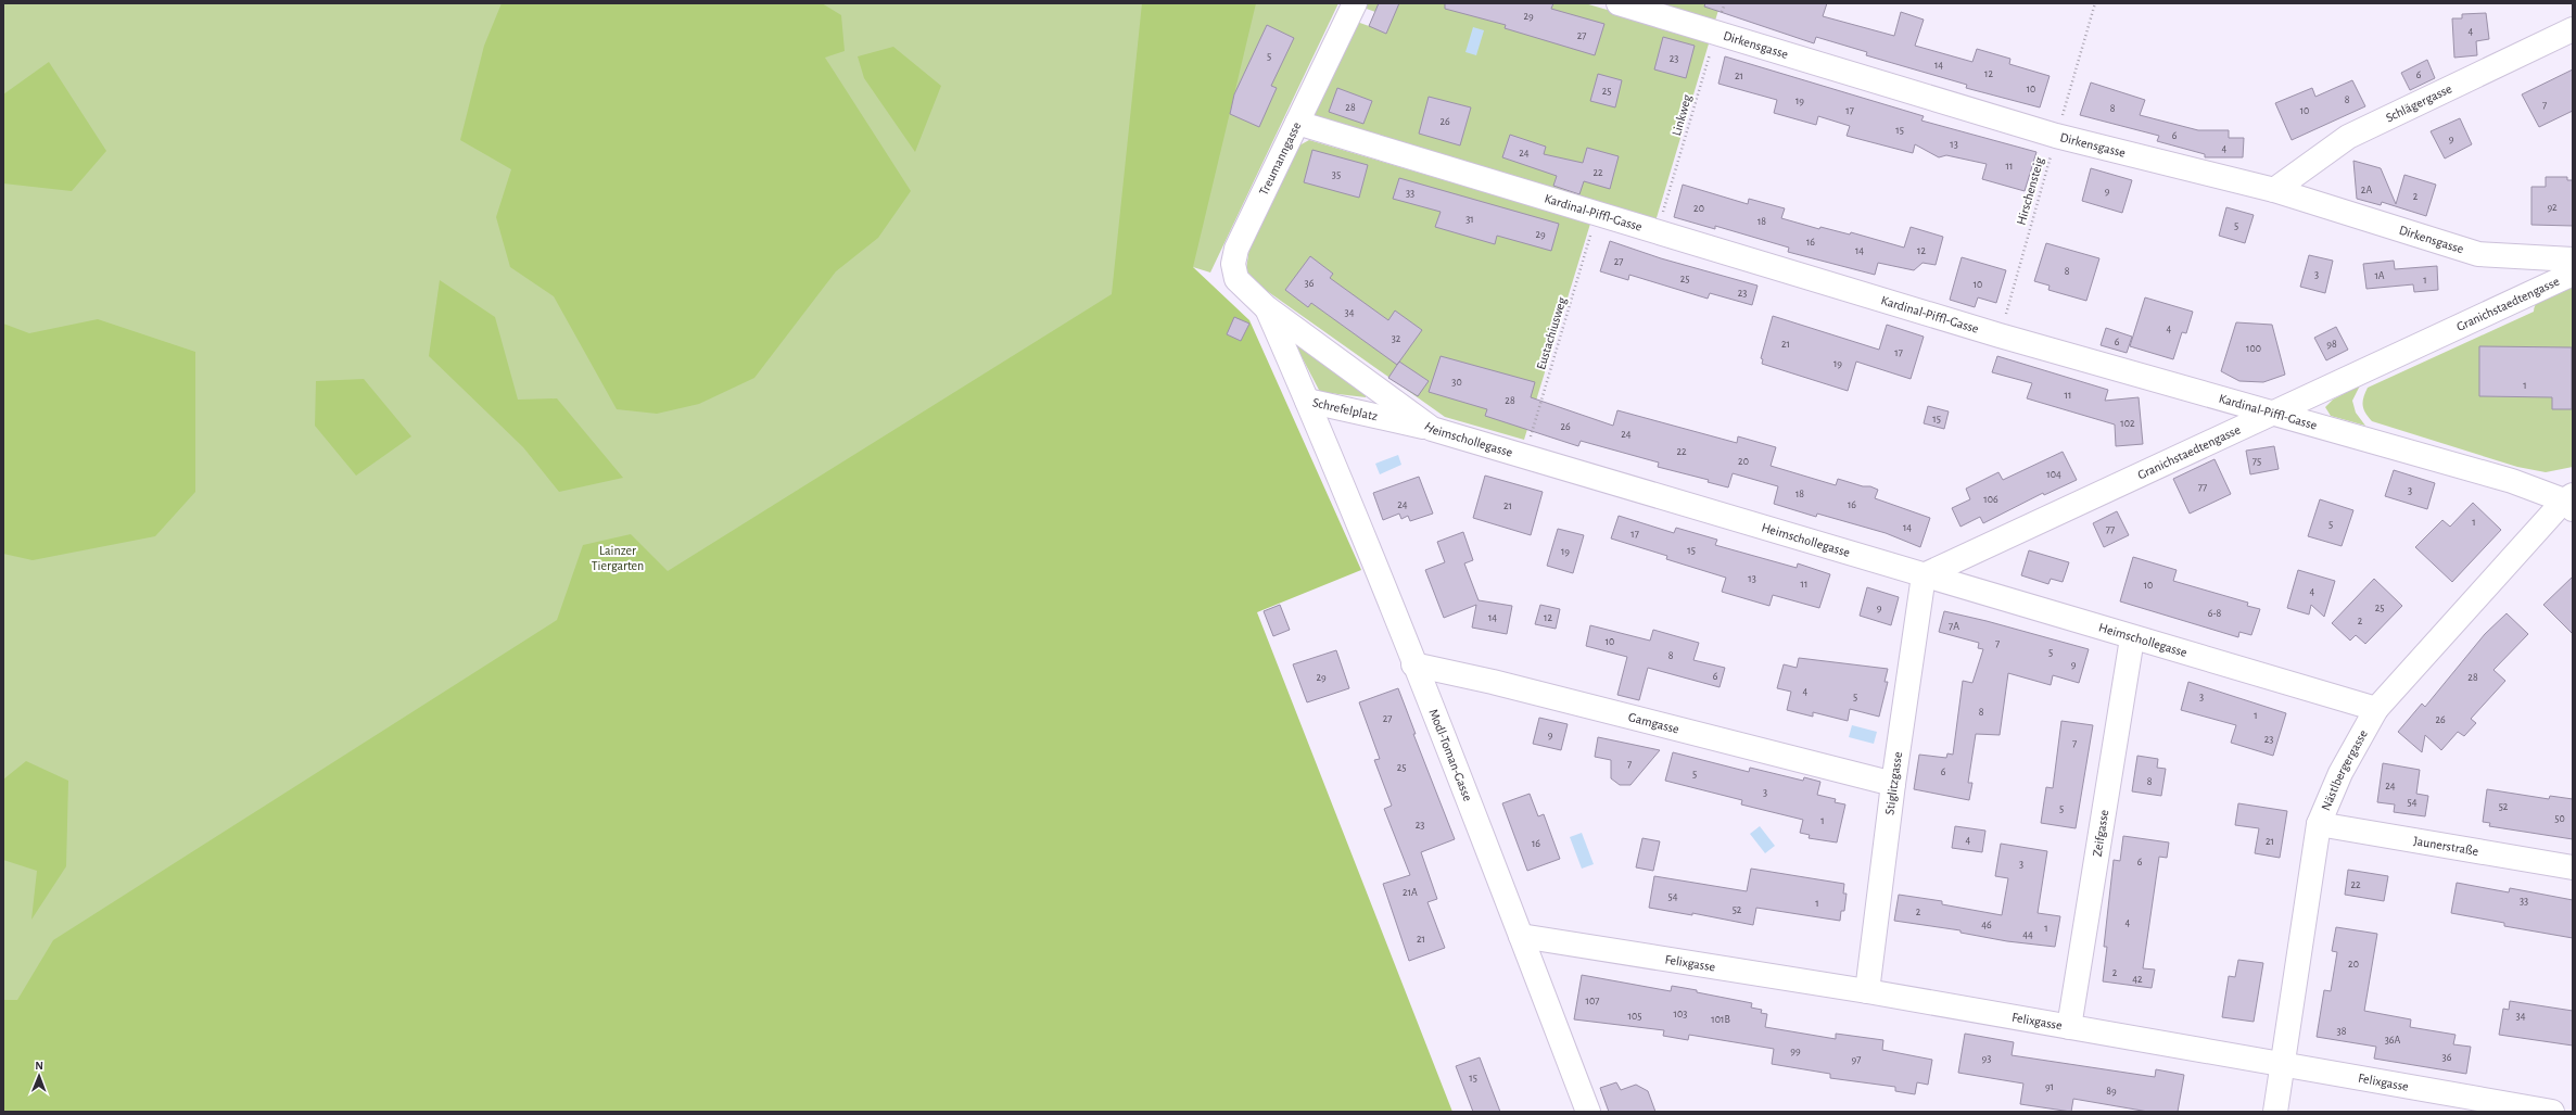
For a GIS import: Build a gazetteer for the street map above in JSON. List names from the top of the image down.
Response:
{
  "streets": {
    "street": [
      "Dirkensgasse",
      "Schlägergasse",
      "Treumanngasse",
      "Kardinal-Piffl-Gasse",
      "Granichstaedtengasse",
      "Schrefelplatz",
      "Heimschollegasse",
      "Gamgasse",
      "Modl-Toman-Gasse",
      "Nästlbergergasse",
      "Stiglitzgasse",
      "Zeifgasse",
      "Jaunerstraße",
      "Felixgasse"
    ],
    "path": ["Linkweg", "Hirschensteig", "Eustachiusweg"]
  },
  "crossings": [
    ["Dirkensgasse", "Schlägergasse"],
    ["Dirkensgasse", "Linkweg"],
    ["Dirkensgasse", "Hirschensteig"],
    ["Linkweg", "Kardinal-Piffl-Gasse"],
    ["Treumanngasse", "Kardinal-Piffl-Gasse"],
    ["Treumanngasse", "Schrefelplatz"],
    ["Treumanngasse", "Heimschollegasse"],
    ["Hirschensteig", "Kardinal-Piffl-Gasse"],
    ["Kardinal-Piffl-Gasse", "Granichstaedtengasse"],
    ["Kardinal-Piffl-Gasse", "Eustachiusweg"],
    ["Kardinal-Piffl-Gasse", "Nästlbergergasse"],
    ["Granichstaedtengasse", "Heimschollegasse"],
    ["Granichstaedtengasse", "Stiglitzgasse"],
    ["Eustachiusweg", "Heimschollegasse"],
    ["Schrefelplatz", "Heimschollegasse"],
    ["Schrefelplatz", "Modl-Toman-Gasse"],
    ["Heimschollegasse", "Nästlbergergasse"],
    ["Heimschollegasse", "Stiglitzgasse"],
    ["Heimschollegasse", "Zeifgasse"],
    ["Gamgasse", "Modl-Toman-Gasse"],
    ["Gamgasse", "Stiglitzgasse"],
    ["Modl-Toman-Gasse", "Felixgasse"],
    ["Nästlbergergasse", "Jaunerstraße"],
    ["Nästlbergergasse", "Felixgasse"],
    ["Stiglitzgasse", "Felixgasse"],
    ["Zeifgasse", "Felixgasse"]
  ],
  "parks": ["Lainzer Tiergarten"],
  "house_numbers": [
    "29",
    "4",
    "27",
    "5",
    "23",
    "14",
    "12",
    "6",
    "21",
    "10",
    "25",
    "8",
    "19",
    "7",
    "28",
    "8",
    "17",
    "10",
    "26",
    "15",
    "6",
    "9",
    "13",
    "4",
    "24",
    "11",
    "22",
    "35",
    "2A",
    "9",
    "33",
    "2",
    "92",
    "20",
    "31",
    "18",
    "5",
    "29",
    "16",
    "14",
    "12",
    "27",
    "8",
    "3",
    "1A",
    "25",
    "1",
    "36",
    "10",
    "23",
    "34",
    "4",
    "32",
    "6",
    "21",
    "98",
    "100",
    "17",
    "19",
    "30",
    "1",
    "11",
    "28",
    "15",
    "102",
    "26",
    "24",
    "22",
    "20",
    "75",
    "104",
    "77",
    "3",
    "18",
    "106",
    "24",
    "16",
    "21",
    "1",
    "5",
    "14",
    "77",
    "17",
    "15",
    "19",
    "13",
    "11",
    "10",
    "4",
    "9",
    "25",
    "6-8",
    "14",
    "12",
    "2",
    "7A",
    "10",
    "7",
    "5",
    "8",
    "9",
    "6",
    "29",
    "28",
    "4",
    "5",
    "3",
    "8",
    "1",
    "27",
    "26",
    "9",
    "23",
    "7",
    "7",
    "25",
    "6",
    "5",
    "8",
    "24",
    "3",
    "54",
    "52",
    "5",
    "50",
    "1",
    "23",
    "4",
    "21",
    "16",
    "6",
    "3",
    "22",
    "21A",
    "54",
    "33",
    "1",
    "52",
    "2",
    "4",
    "46",
    "1",
    "44",
    "21",
    "20",
    "2",
    "42",
    "107",
    "103",
    "105",
    "34",
    "101B",
    "38",
    "36A",
    "99",
    "36",
    "93",
    "97",
    "15",
    "91",
    "89"
  ],
  "north": "top"
}
